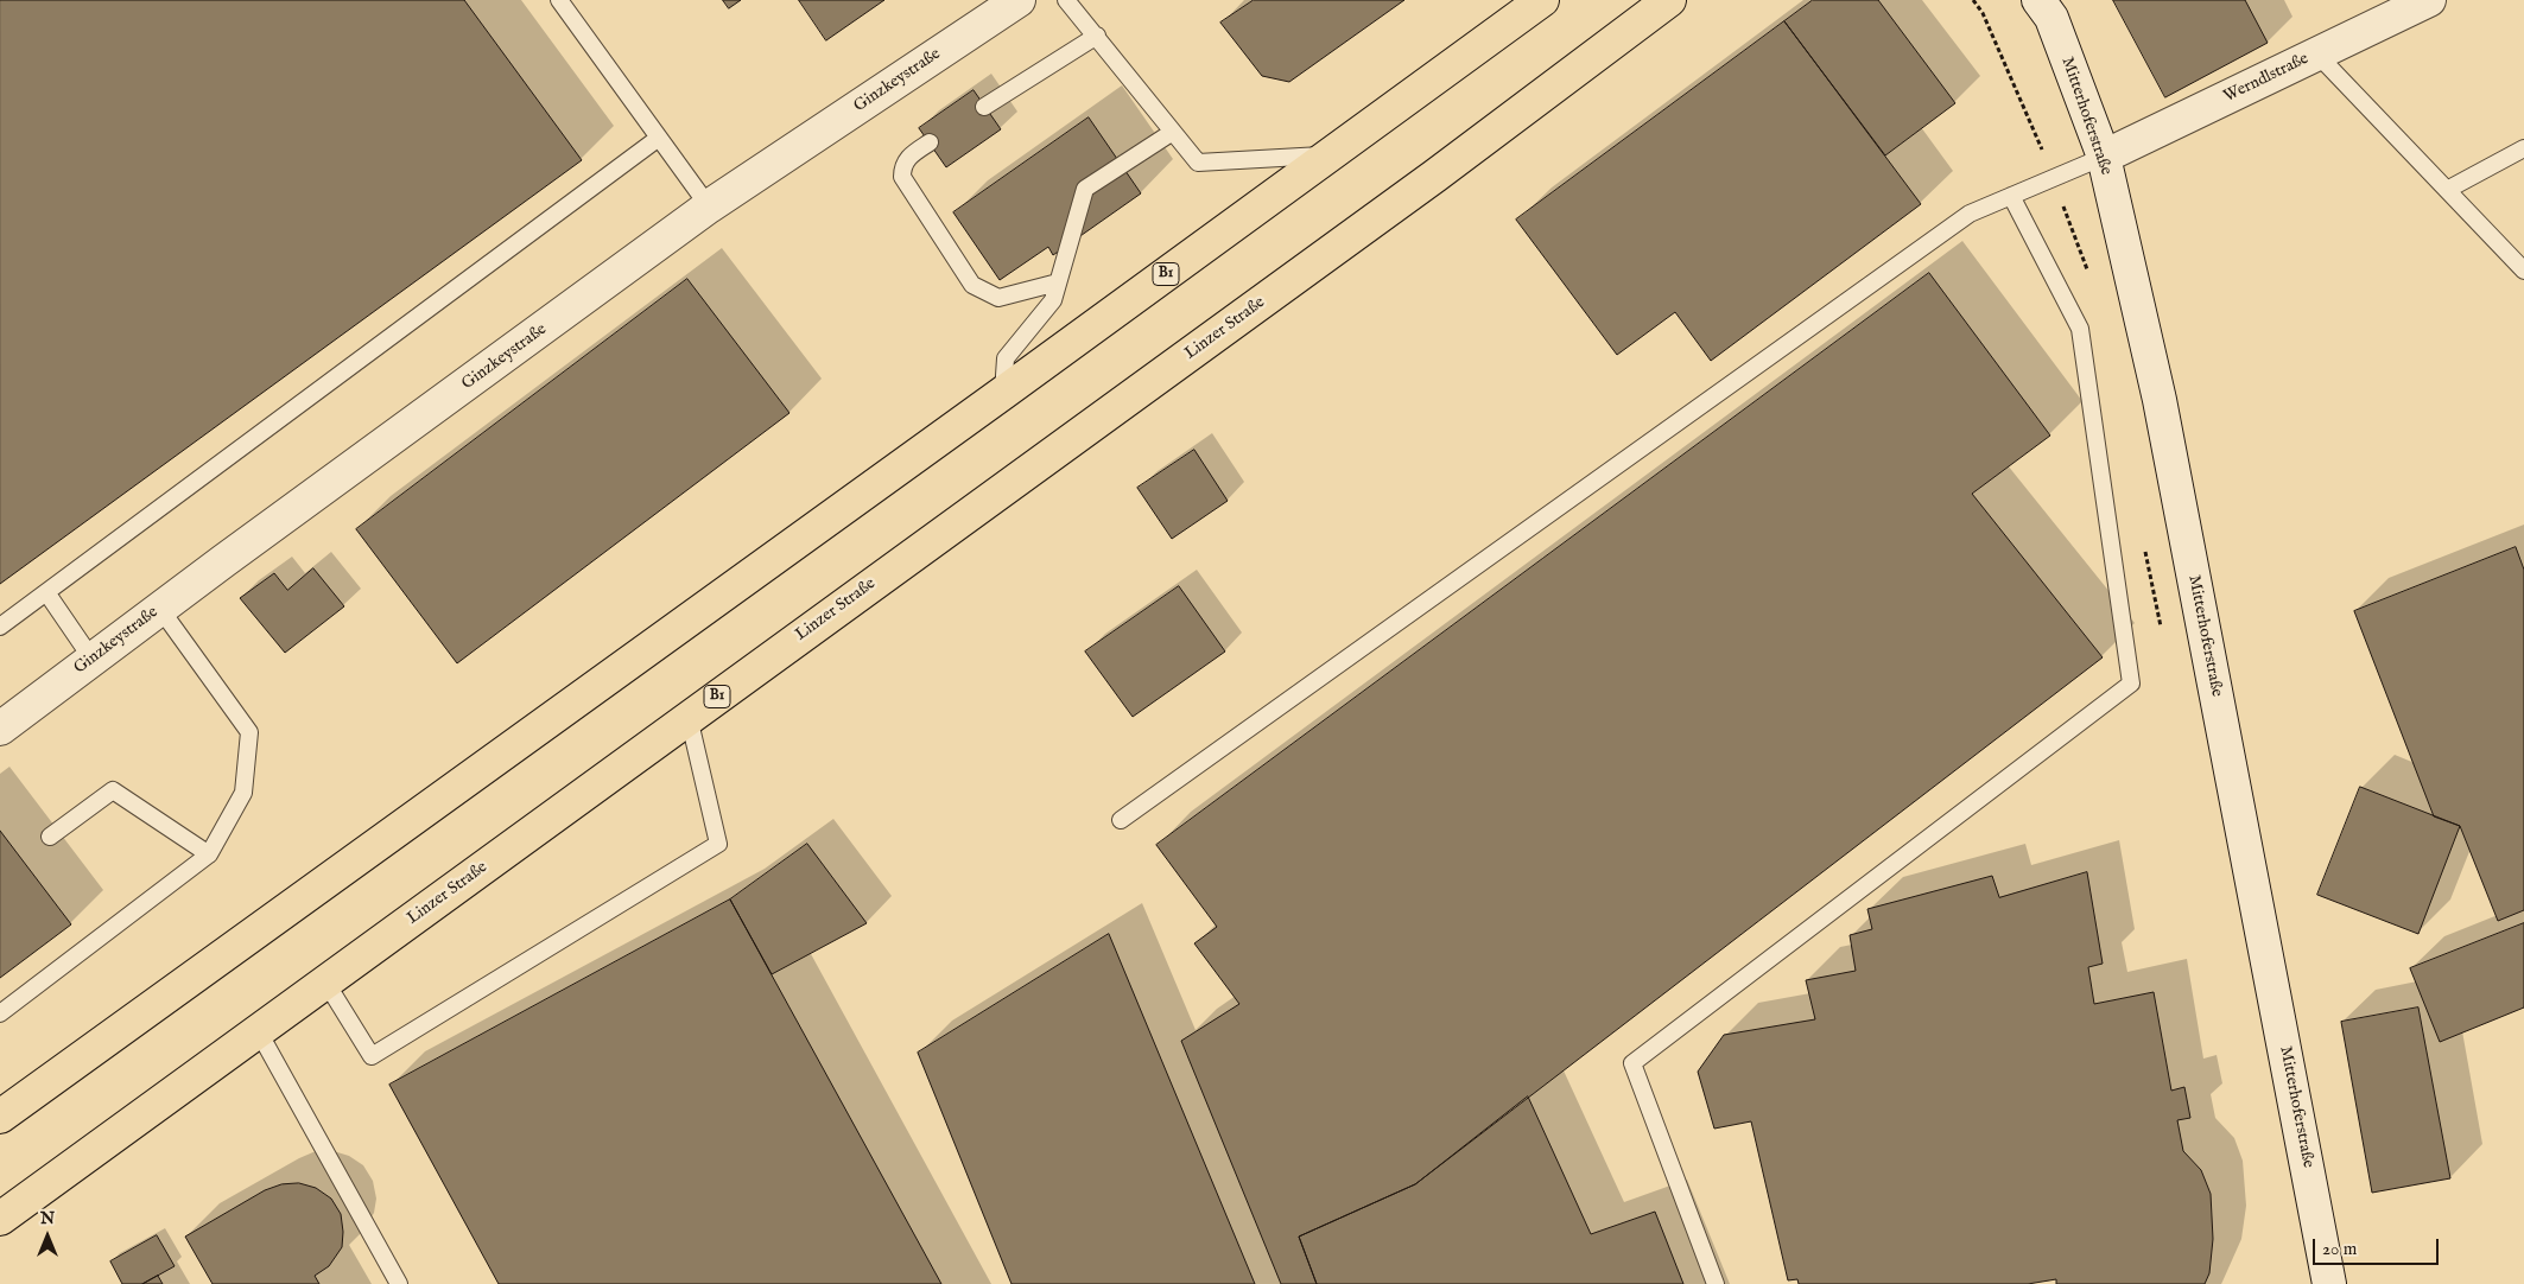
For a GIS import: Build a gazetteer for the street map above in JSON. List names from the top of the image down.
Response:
{
  "streets": {
    "main road": ["B1", "Linzer Straße"],
    "street": ["Werndlstraße", "Ginzkeystraße", "Mitterhoferstraße"]
  },
  "crossings": [
    ["Werndlstraße", "Mitterhoferstraße"]
  ],
  "scale_bar": "20 m",
  "north": "top"
}
